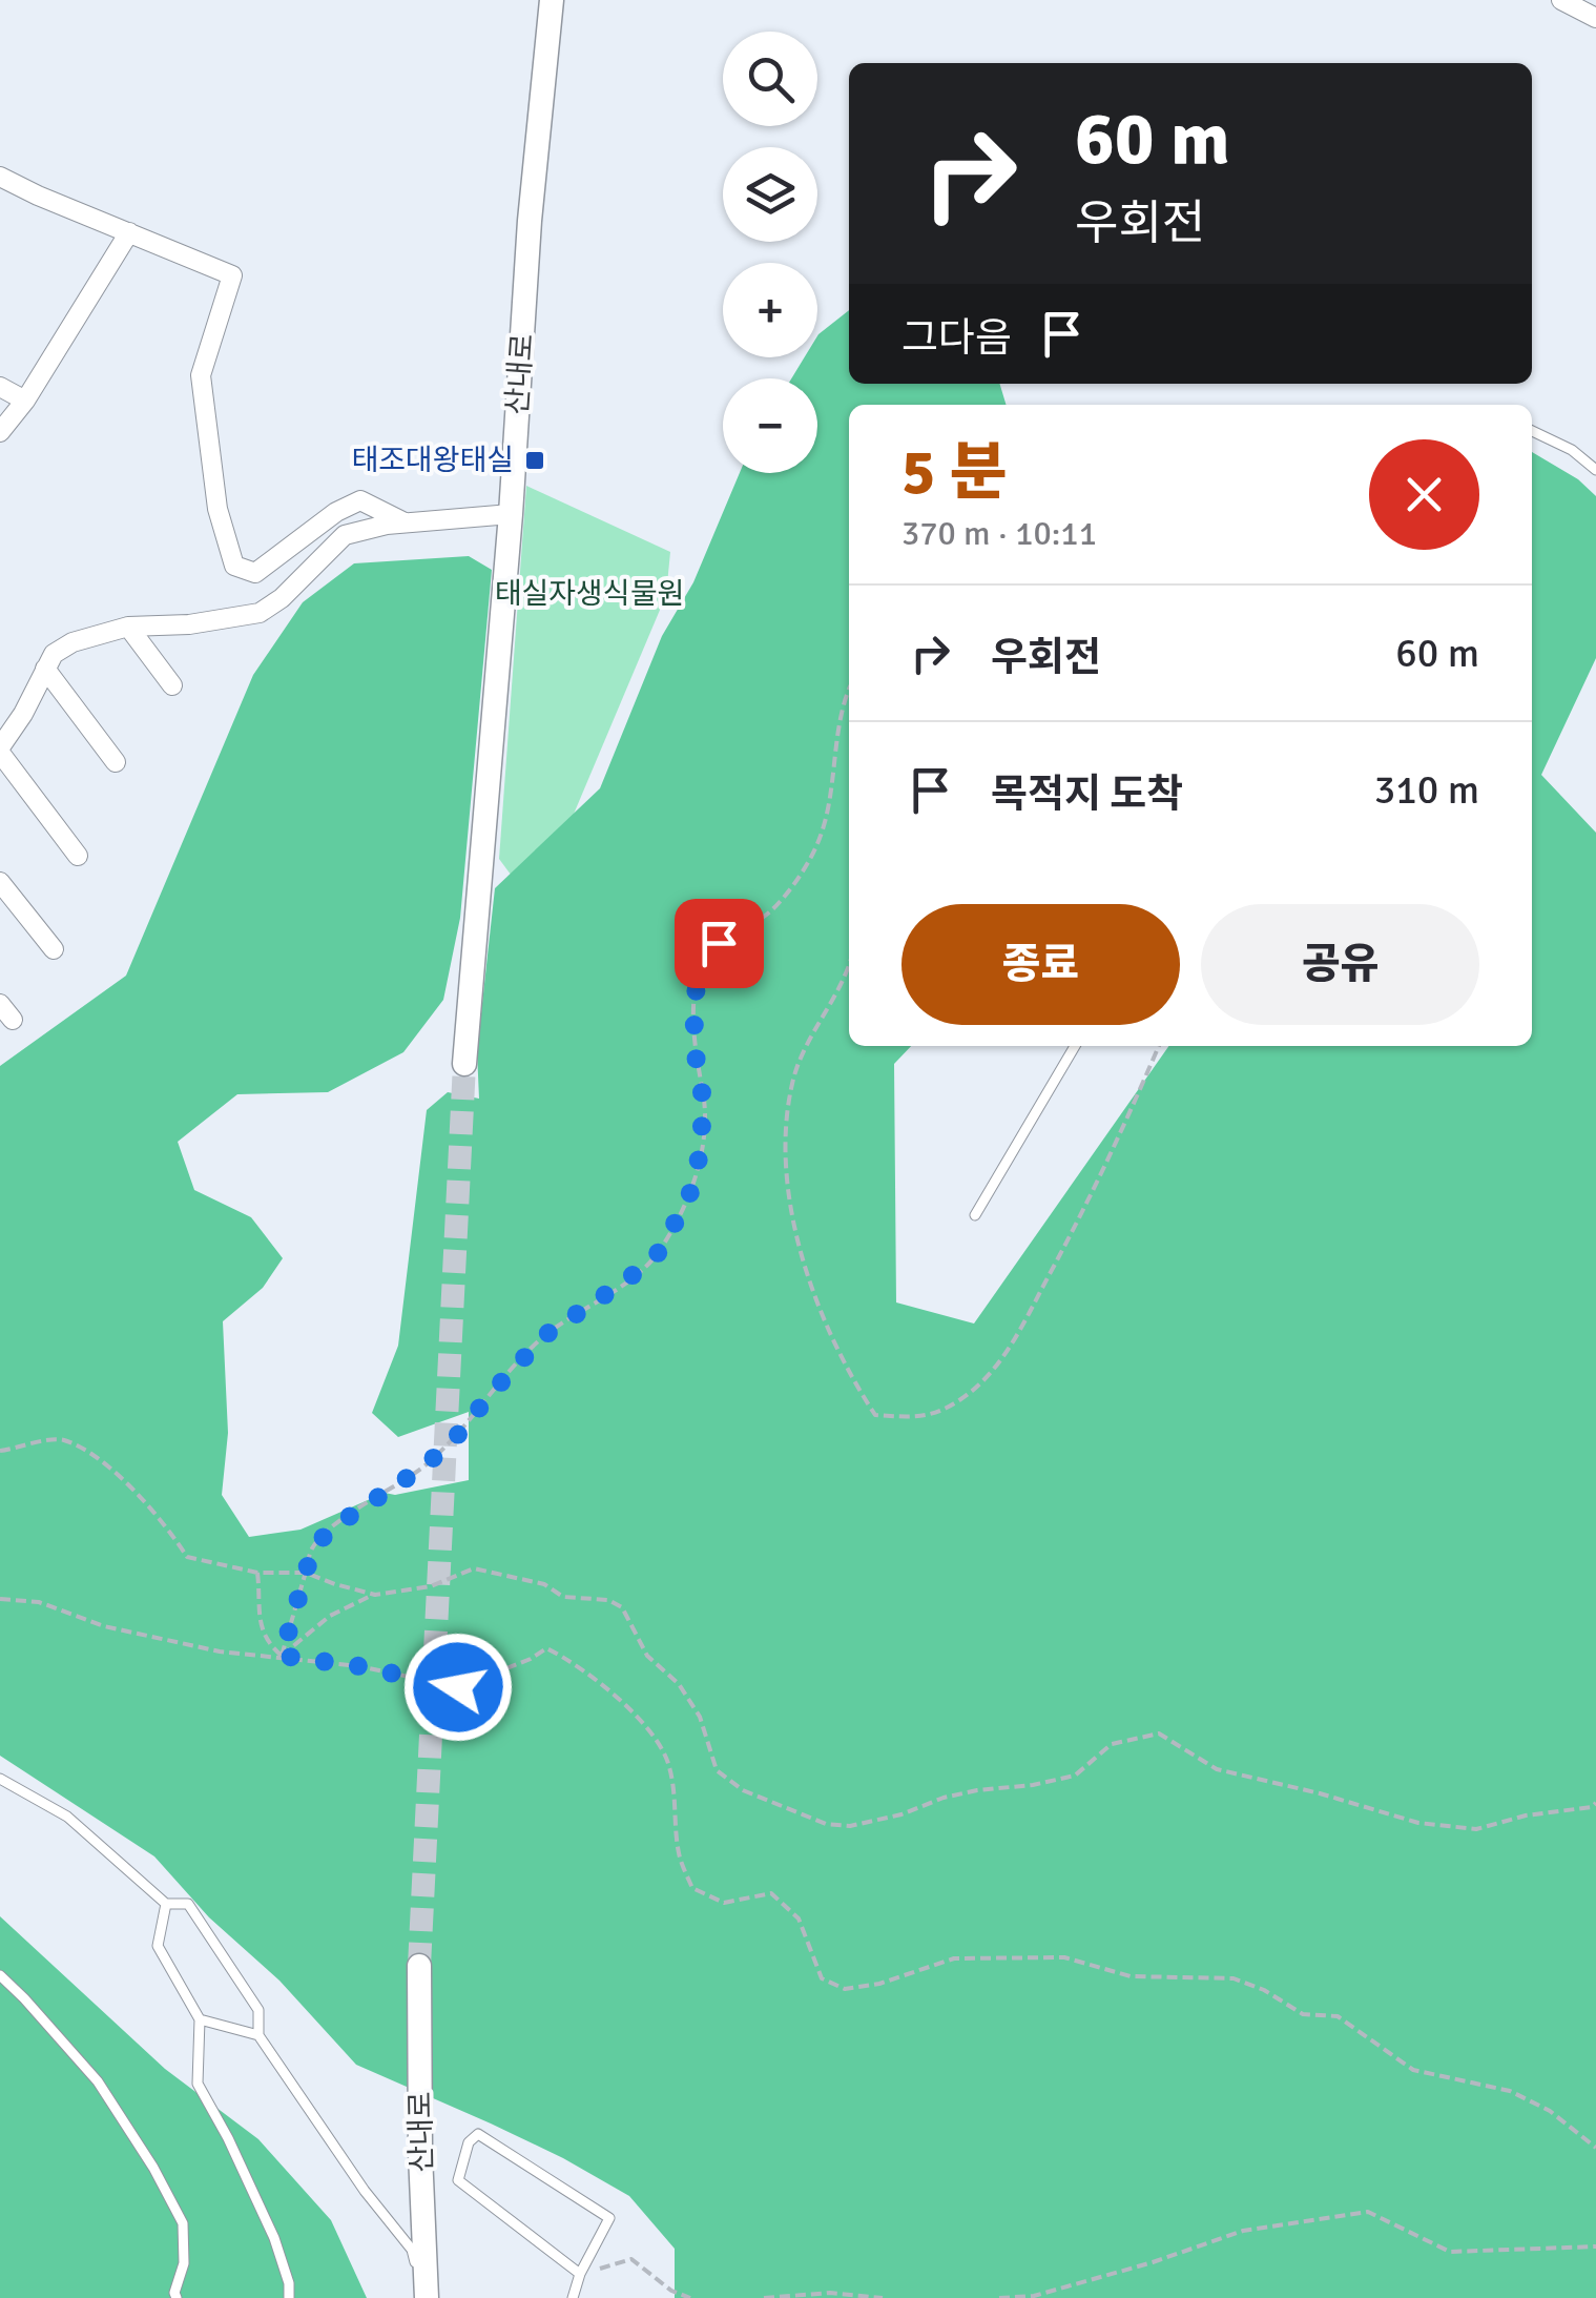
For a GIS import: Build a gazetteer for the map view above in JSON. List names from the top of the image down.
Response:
{
  "streets": {
    "street": ["산내로"]
  },
  "parks": ["태실자생식물원"],
  "places": {
    "transit": ["태조대왕태실"]
  },
  "page": {
    "map_buttons": ["+", "−"],
    "turn": ["60 m", "우회전"],
    "then": "그다음",
    "heading": ["5 분", "370 m · 10:11"],
    "list": [
      {
        "name": "우회전",
        "value": "60 m"
      },
      {
        "name": "목적지 도착",
        "value": "310 m"
      }
    ],
    "buttons": ["종료", "공유"]
  }
}
